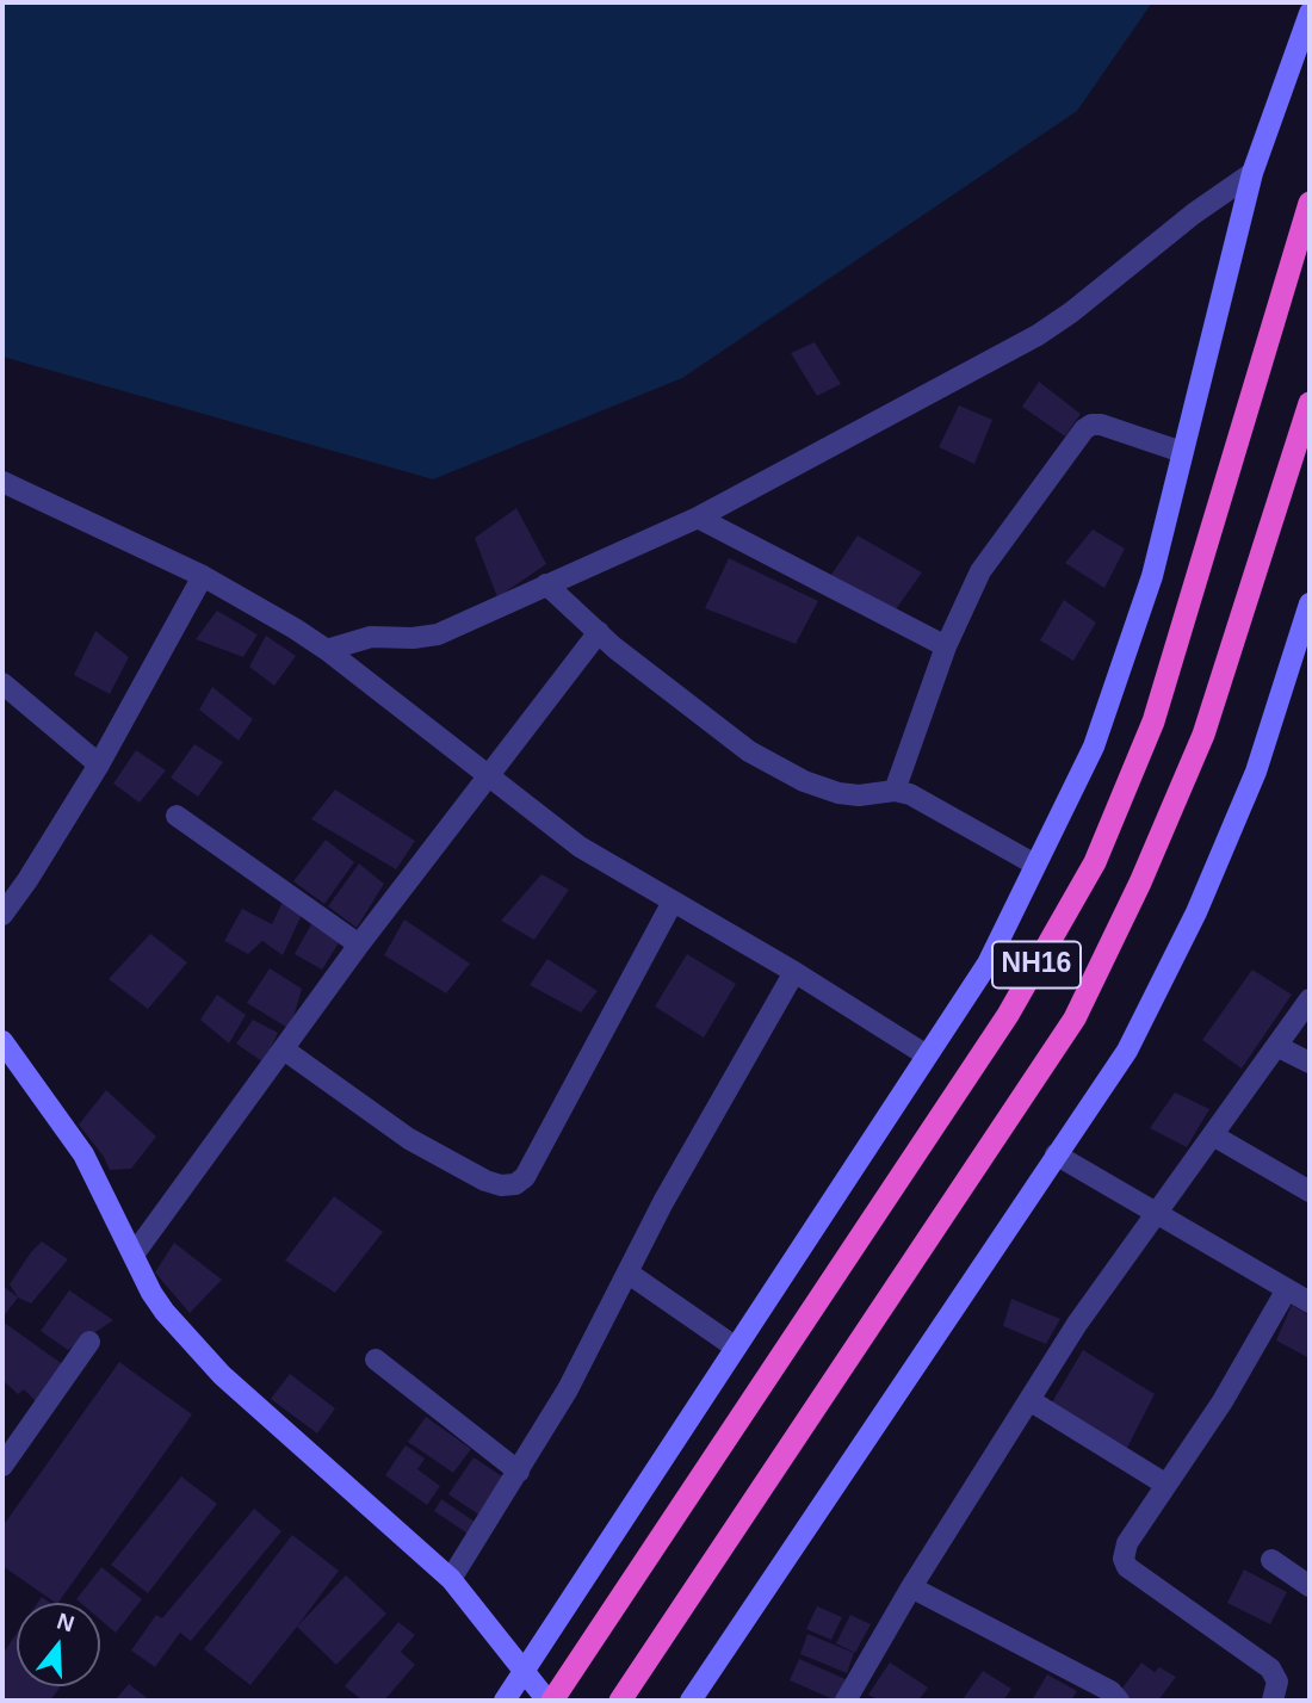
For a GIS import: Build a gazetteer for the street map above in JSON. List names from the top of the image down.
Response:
{
  "streets": {
    "highway": ["NH16"]
  },
  "north": "top"
}
